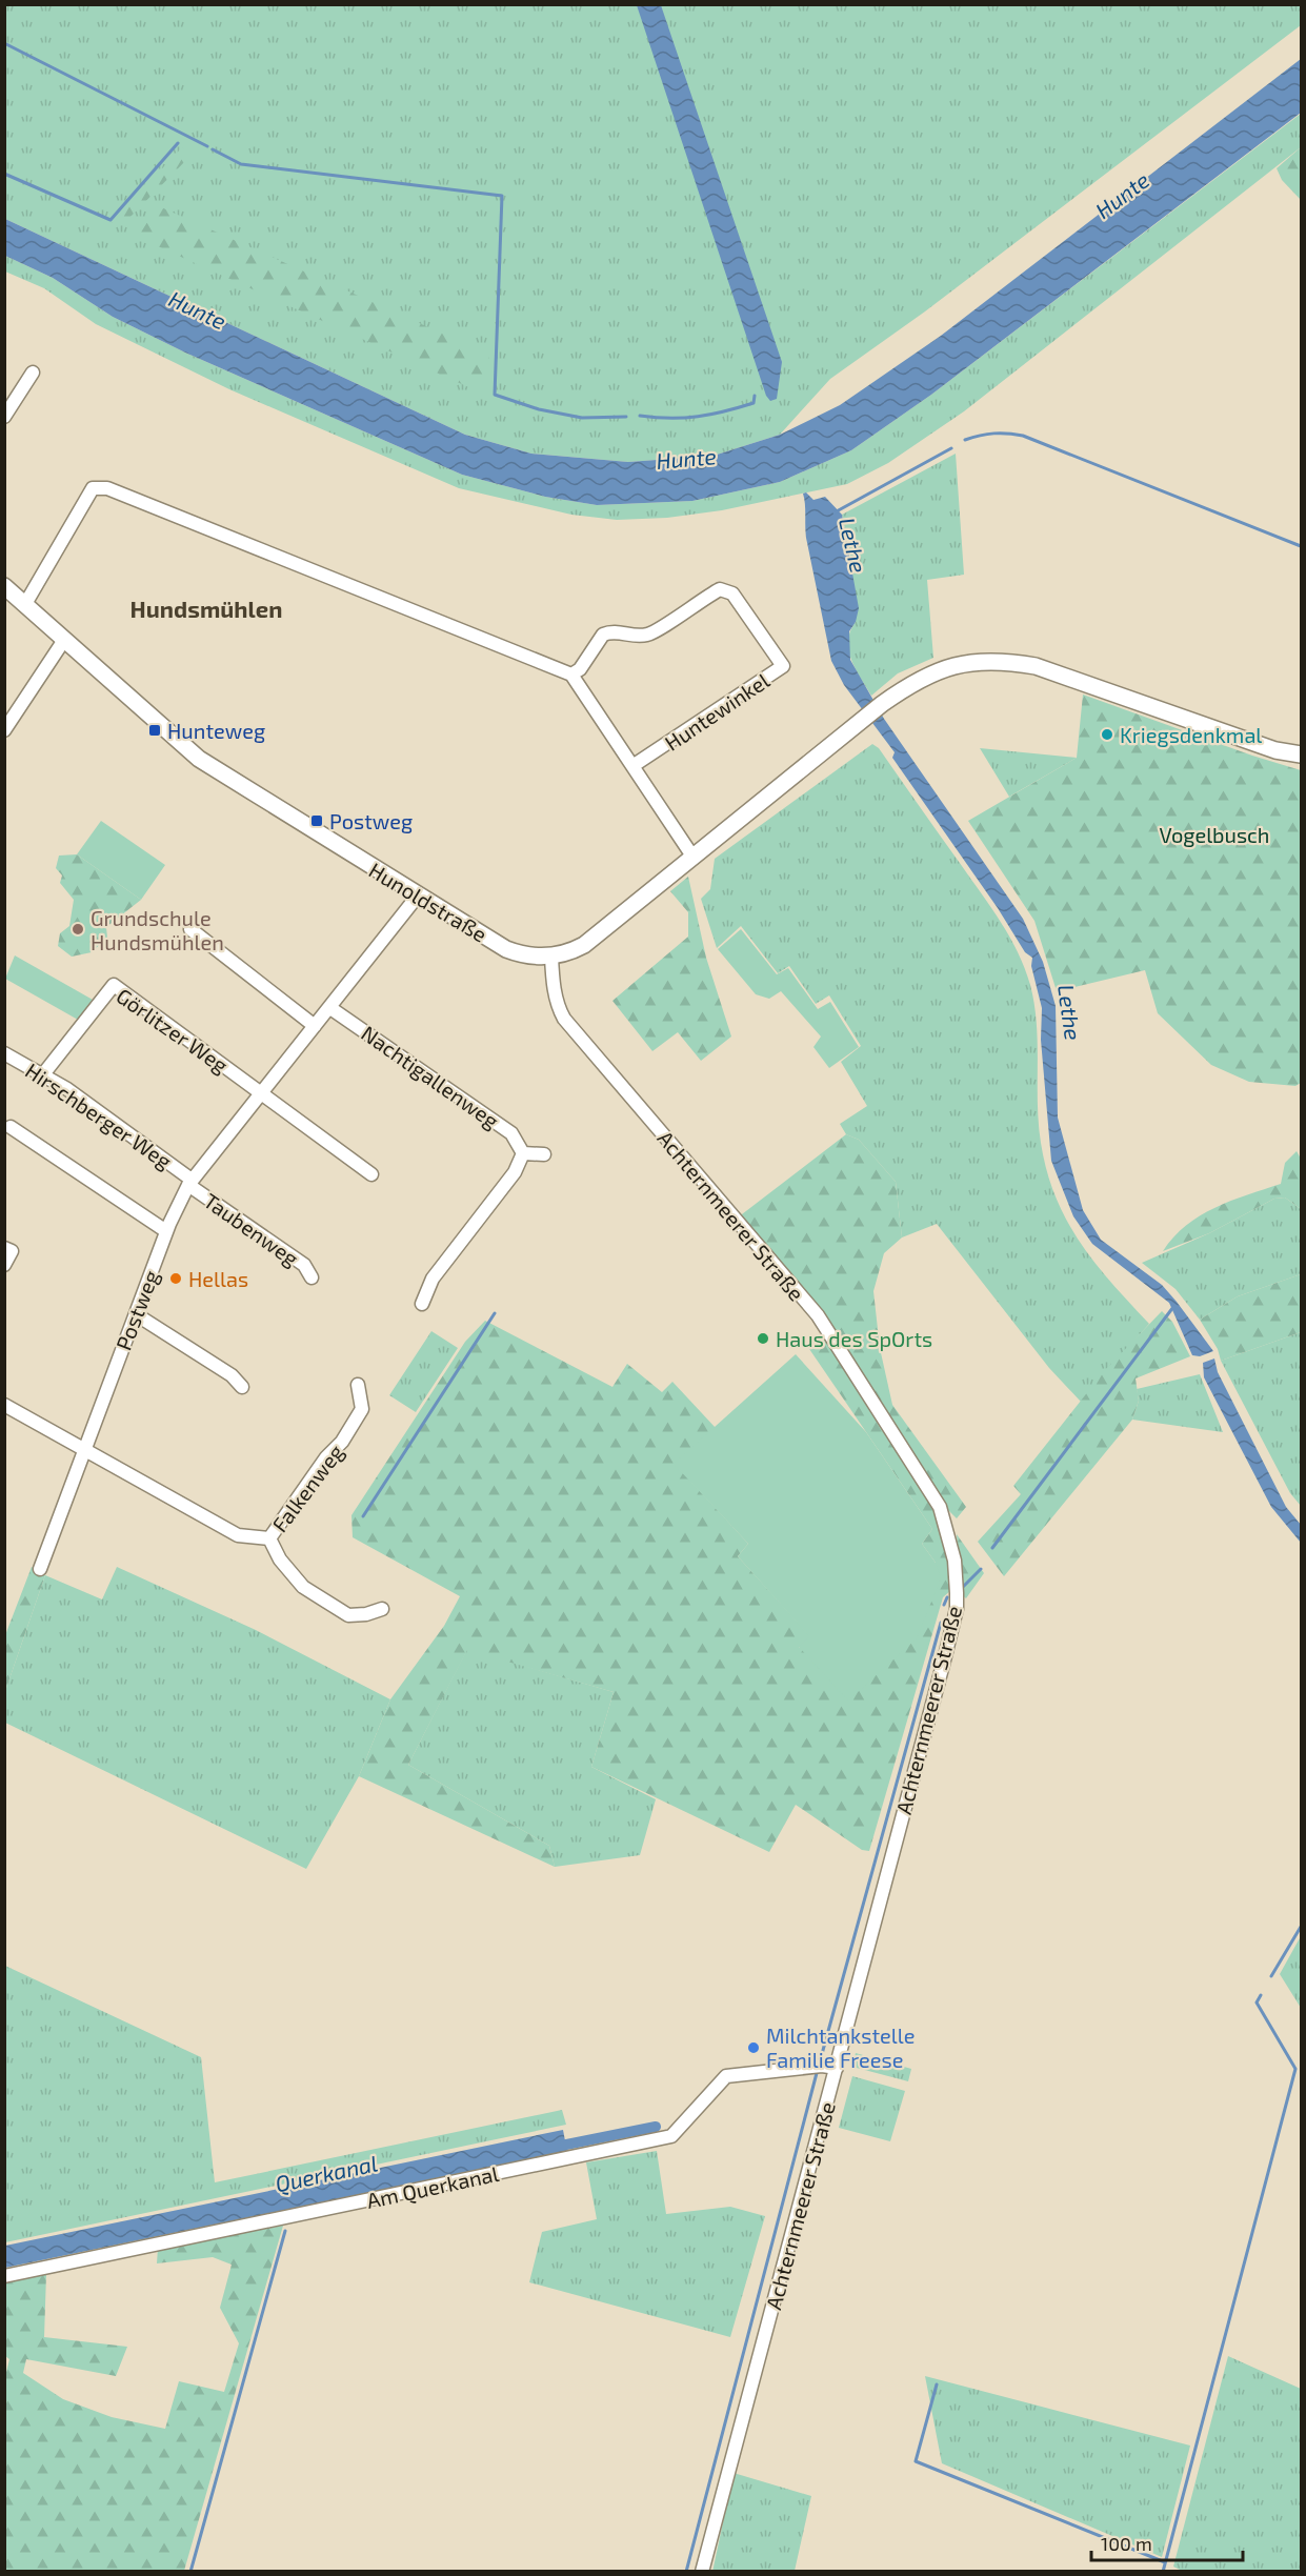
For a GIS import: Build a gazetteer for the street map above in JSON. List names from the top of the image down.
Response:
{
  "streets": {
    "street": [
      "Huntewinkel",
      "Hunoldstraße",
      "Görlitzer Weg",
      "Nachtigallenweg",
      "Hirschberger Weg",
      "Achternmeerer Straße",
      "Taubenweg",
      "Postweg",
      "Falkenweg",
      "Am Querkanal"
    ]
  },
  "crossings": [
    ["Hunoldstraße", "Achternmeerer Straße"],
    ["Hunoldstraße", "Postweg"],
    ["Görlitzer Weg", "Hirschberger Weg"],
    ["Görlitzer Weg", "Postweg"],
    ["Nachtigallenweg", "Postweg"],
    ["Hirschberger Weg", "Taubenweg"],
    ["Hirschberger Weg", "Postweg"],
    ["Achternmeerer Straße", "Am Querkanal"],
    ["Taubenweg", "Postweg"],
    ["Postweg", "Falkenweg"]
  ],
  "districts": ["Hundsmühlen"],
  "water": ["Hunte", "Lethe", "Querkanal"],
  "parks": ["Vogelbusch"],
  "places": {
    "transit": ["Hunteweg", "Postweg"],
    "other": [
      "Kriegsdenkmal",
      "Grundschule Hundsmühlen",
      "Hellas",
      "Haus des SpOrts",
      "Milchtankstelle Familie Freese"
    ]
  },
  "scale_bar": "100 m"
}
